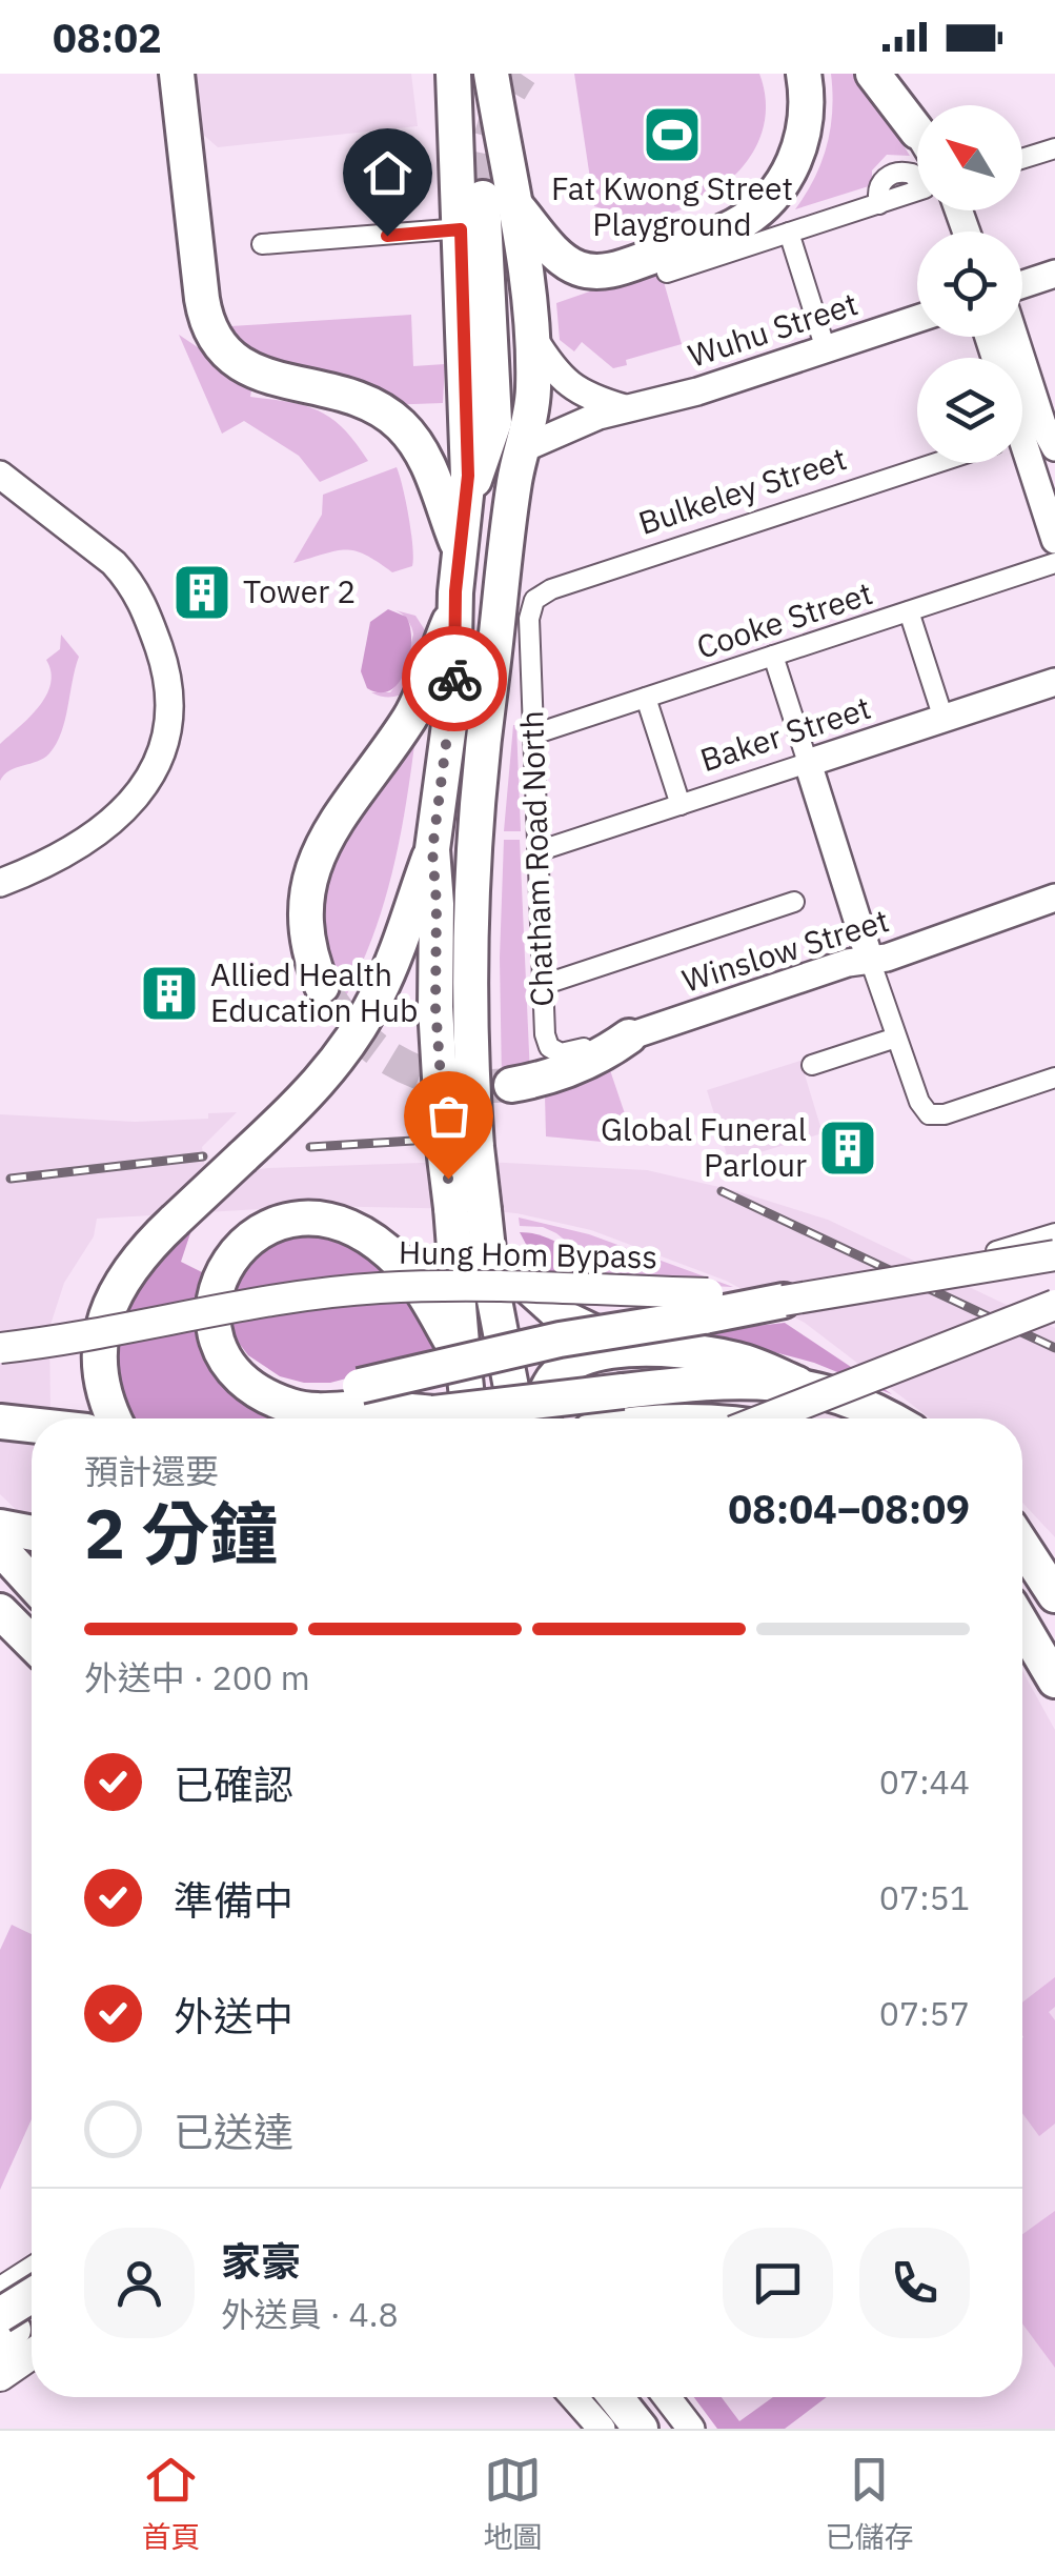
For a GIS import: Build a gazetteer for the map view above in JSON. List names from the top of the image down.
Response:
{
  "streets": {
    "highway": ["Chatham Road North"],
    "main road": [
      "Wuhu Street",
      "Baker Street",
      "Winslow Street",
      "Hung Hom Bypass"
    ],
    "street": ["Bulkeley Street", "Cooke Street"]
  },
  "crossings": [
    ["Wuhu Street", "Chatham Road North"],
    ["Bulkeley Street", "Chatham Road North"],
    ["Cooke Street", "Chatham Road North"],
    ["Baker Street", "Chatham Road North"],
    ["Chatham Road North", "Winslow Street"]
  ],
  "places": {
    "sports": ["Fat Kwong Street Playground"],
    "building": ["Tower 2", "Allied Health Education Hub", "Global Funeral Parlour"]
  },
  "north": "top left",
  "page": {
    "status": "08:02",
    "heading": ["2 分鐘", "預計還要", "08:04–08:09"],
    "panel": ["家豪", "外送員 · 4.8"],
    "bar": "外送中 · 200 m",
    "list": [
      ["已確認", "07:44"],
      ["準備中", "07:51"],
      ["外送中", "07:57"],
      "已送達"
    ],
    "tabs": ["首頁", "地圖", "已儲存"]
  }
}
